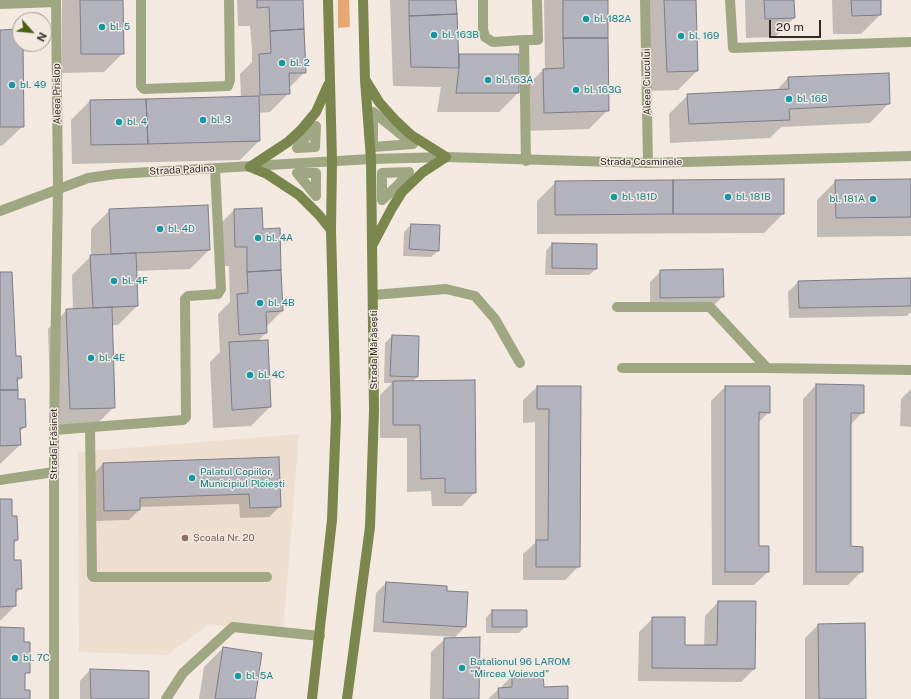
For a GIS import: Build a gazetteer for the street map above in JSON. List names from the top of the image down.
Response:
{
  "streets": {
    "main road": ["Strada Mărășești"],
    "street": [
      "Aleea Ciucului",
      "Aleea Prislop",
      "Strada Cosminele",
      "Strada Padina",
      "Strada Frăsinet"
    ]
  },
  "crossings": [
    ["Aleea Ciucului", "Strada Cosminele"],
    ["Aleea Prislop", "Strada Padina"],
    ["Aleea Prislop", "Strada Frăsinet"],
    ["Strada Cosminele", "Strada Padina"],
    ["Strada Cosminele", "Strada Mărășești"],
    ["Strada Padina", "Strada Mărășești"],
    ["Strada Padina", "Strada Frăsinet"]
  ],
  "places": [
    "bl. 182A",
    "bl. 5",
    "bl. 163B",
    "bl. 169",
    "bl. 2",
    "bl. 163A",
    "bl. 49",
    "bl. 163G",
    "bl. 168",
    "bl. 3",
    "bl. 4",
    "bl. 181D",
    "bl. 181B",
    "bl. 181A",
    "bl. 4D",
    "bl. 4A",
    "bl. 4F",
    "bl. 4B",
    "bl. 4E",
    "bl. 4C",
    "Palatul Copiilor, Municipiul Ploiești",
    "Școala Nr. 20",
    "bl. 7C",
    "Batalionul 96 LAROM \"Mircea Voievod\"",
    "bl. 5A"
  ],
  "scale_bar": "20 m",
  "north": "bottom right"
}
